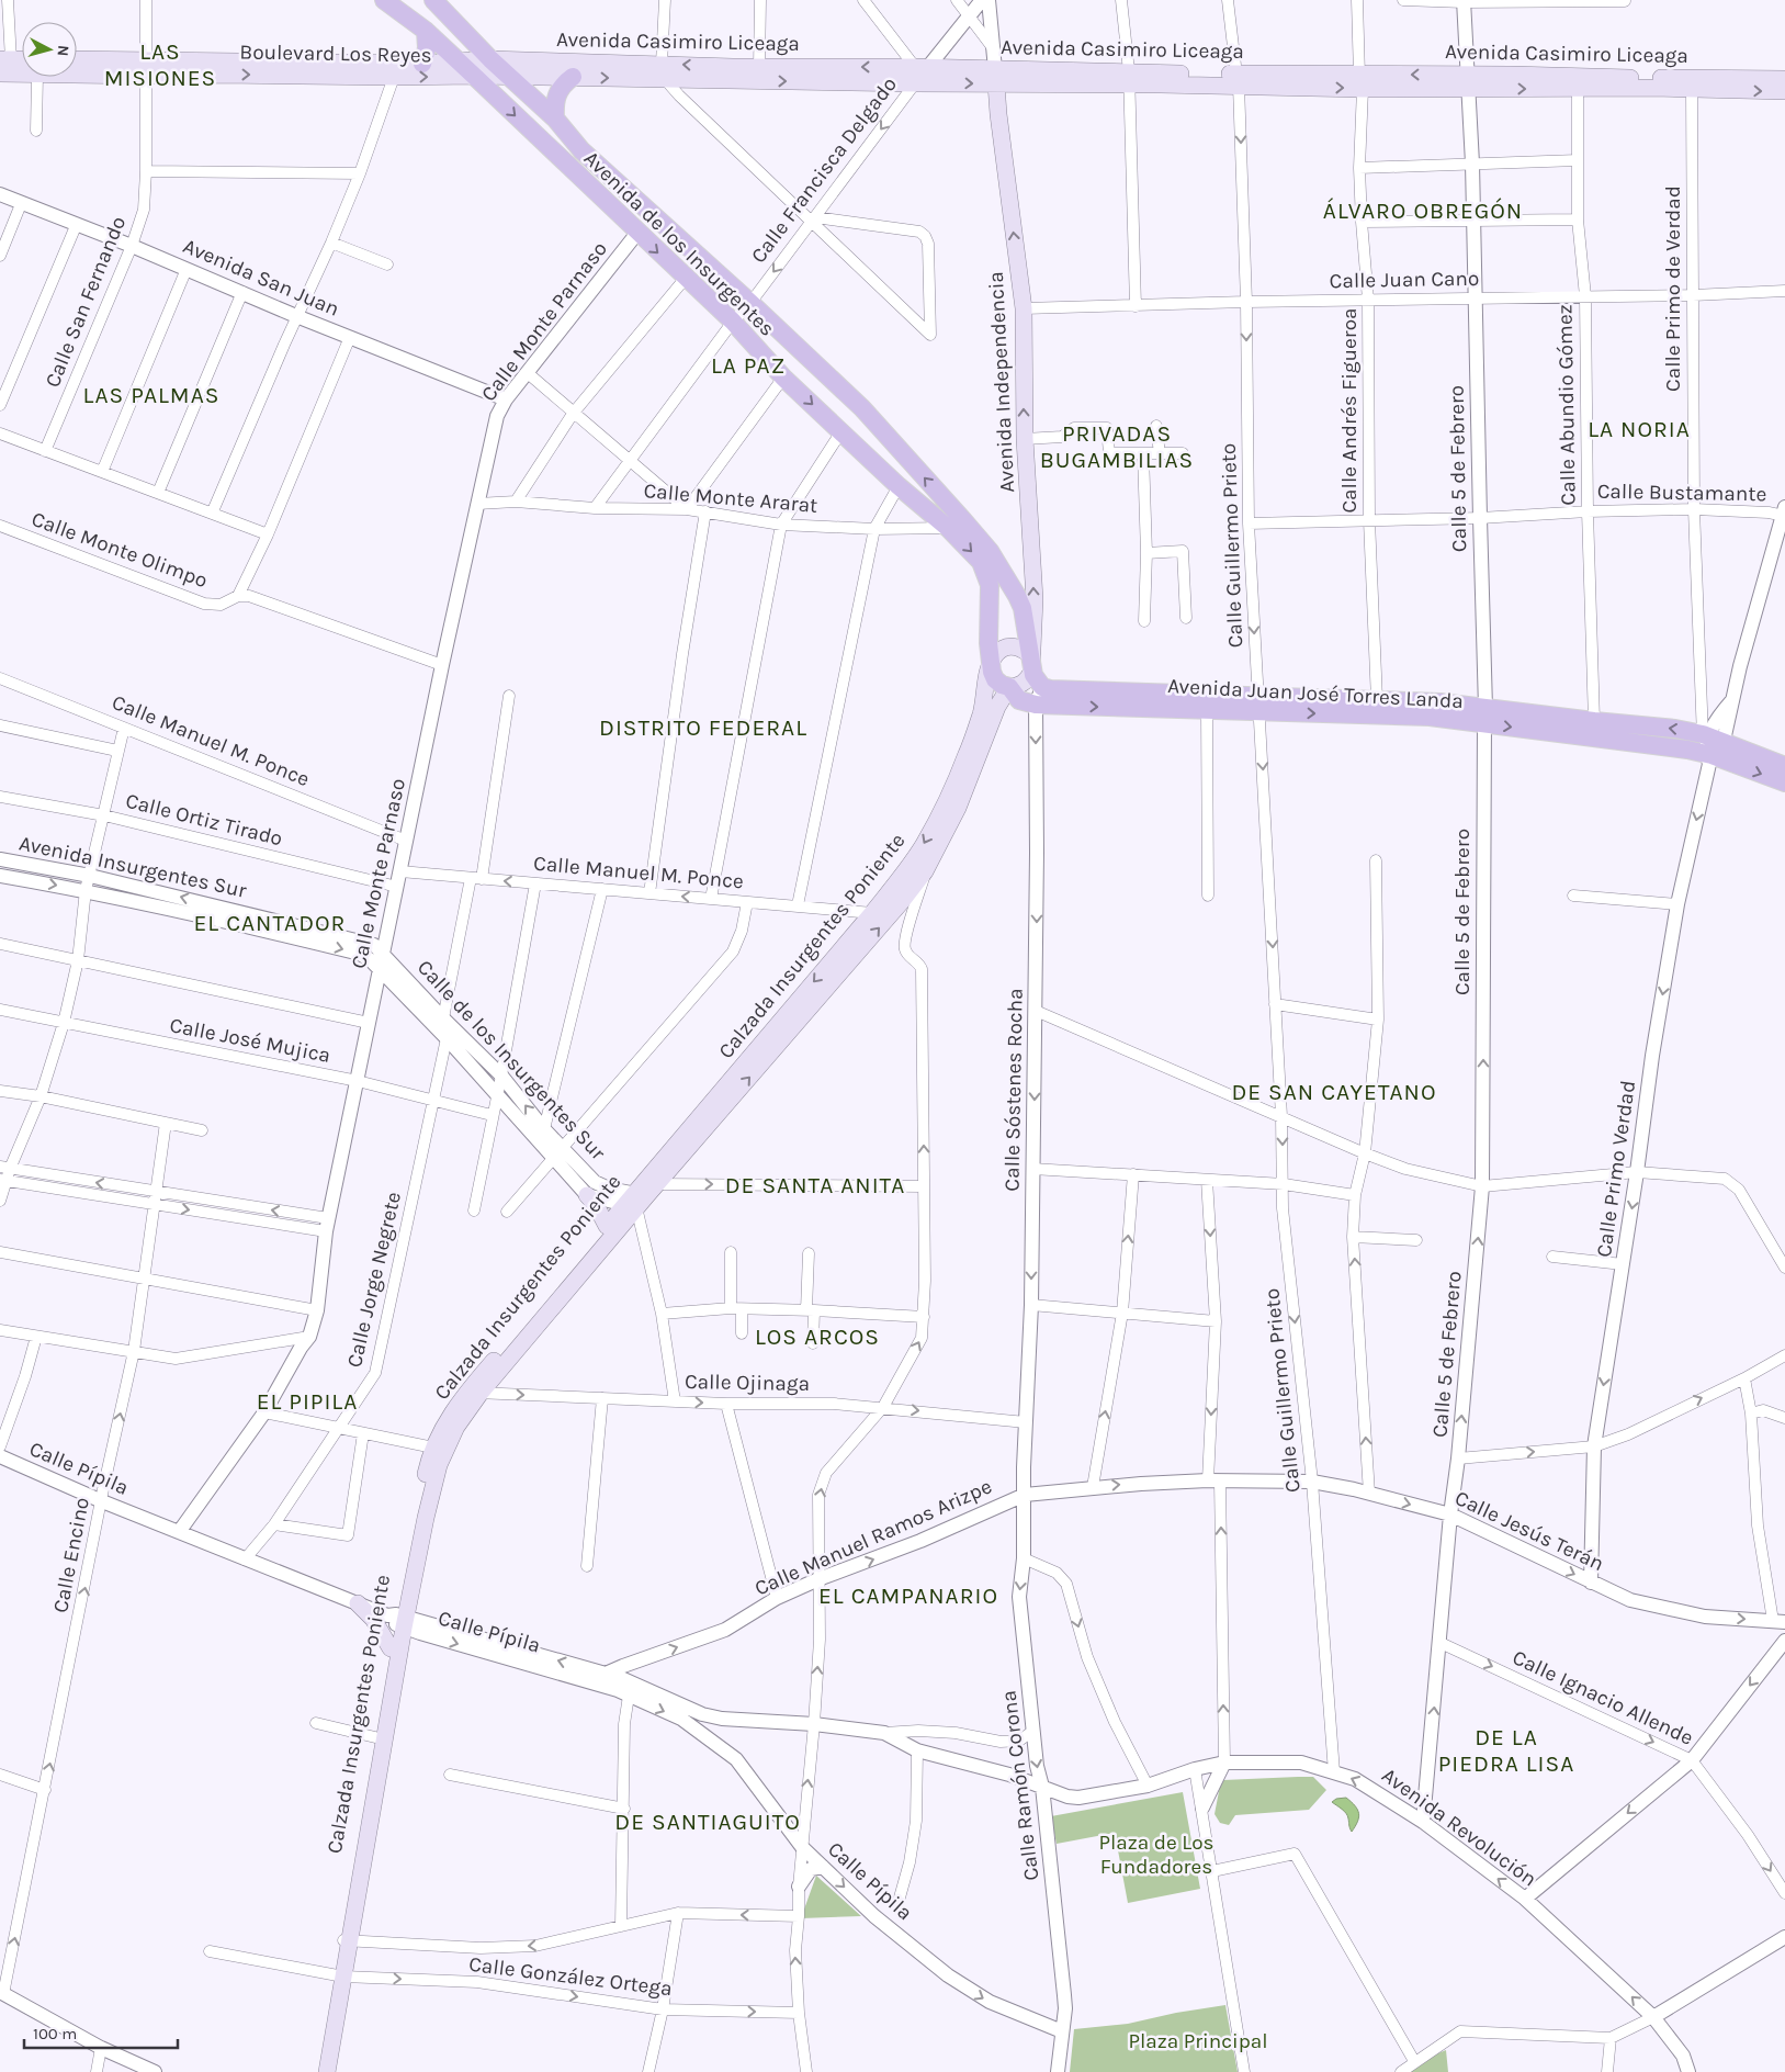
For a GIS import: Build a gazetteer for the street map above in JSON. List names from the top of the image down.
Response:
{
  "streets": {
    "main road": [
      "Avenida Casimiro Liceaga",
      "Boulevard Los Reyes",
      "Avenida de los Insurgentes",
      "Avenida Independencia",
      "Avenida Juan José Torres Landa",
      "Calzada Insurgentes Poniente"
    ],
    "street": [
      "Calle Francisca Delgado",
      "Avenida San Juan",
      "Calle Juan Cano",
      "Calle Primo de Verdad",
      "Calle San Fernando",
      "Calle Monte Parnaso",
      "Calle Abundio Gómez",
      "Calle Andrés Figueroa",
      "Calle 5 de Febrero",
      "Calle Bustamante",
      "Calle Monte Ararat",
      "Calle Guillermo Prieto",
      "Calle Monte Olimpo",
      "Calle Manuel M. Ponce",
      "Calle Ortiz Tirado",
      "Avenida Insurgentes Sur",
      "Calle José Mujica",
      "Calle de los Insurgentes Sur",
      "Calle Sóstenes Rocha",
      "Calle Primo Verdad",
      "Calle Jorge Negrete",
      "Calle Ojinaga",
      "Calle Pípila",
      "Calle Jesús Terán",
      "Calle Manuel Ramos Arizpe",
      "Calle Encino",
      "Calle Ignacio Allende",
      "Calle Ramón Corona",
      "Avenida Revolución",
      "Calle González Ortega"
    ]
  },
  "crossings": [
    ["Avenida Casimiro Liceaga", "Boulevard Los Reyes"],
    ["Avenida Casimiro Liceaga", "Calle Francisca Delgado"],
    ["Avenida Casimiro Liceaga", "Avenida de los Insurgentes"],
    ["Avenida Casimiro Liceaga", "Calle Primo de Verdad"],
    ["Avenida Casimiro Liceaga", "Avenida Independencia"],
    ["Avenida Casimiro Liceaga", "Calle Abundio Gómez"],
    ["Avenida Casimiro Liceaga", "Calle Andrés Figueroa"],
    ["Avenida Casimiro Liceaga", "Calle 5 de Febrero"],
    ["Avenida Casimiro Liceaga", "Calle Guillermo Prieto"],
    ["Boulevard Los Reyes", "Avenida de los Insurgentes"],
    ["Boulevard Los Reyes", "Calle San Fernando"],
    ["Calle Francisca Delgado", "Avenida de los Insurgentes"],
    ["Calle Francisca Delgado", "Calle Monte Ararat"],
    ["Avenida de los Insurgentes", "Calle Monte Parnaso"],
    ["Avenida de los Insurgentes", "Avenida Independencia"],
    ["Avenida de los Insurgentes", "Calle Monte Ararat"],
    ["Avenida de los Insurgentes", "Avenida Juan José Torres Landa"],
    ["Avenida de los Insurgentes", "Calzada Insurgentes Poniente"],
    ["Avenida San Juan", "Calle San Fernando"],
    ["Avenida San Juan", "Calle Monte Parnaso"],
    ["Calle Juan Cano", "Calle Primo de Verdad"],
    ["Calle Juan Cano", "Avenida Independencia"],
    ["Calle Juan Cano", "Calle Abundio Gómez"],
    ["Calle Juan Cano", "Calle Andrés Figueroa"],
    ["Calle Juan Cano", "Calle 5 de Febrero"],
    ["Calle Juan Cano", "Calle Guillermo Prieto"],
    ["Calle Primo de Verdad", "Calle Bustamante"],
    ["Calle Primo de Verdad", "Avenida Juan José Torres Landa"],
    ["Calle Primo de Verdad", "Calle Primo Verdad"],
    ["Calle Monte Parnaso", "Calle Monte Ararat"],
    ["Calle Monte Parnaso", "Calle Monte Olimpo"],
    ["Calle Monte Parnaso", "Calle Manuel M. Ponce"],
    ["Calle Monte Parnaso", "Calle Ortiz Tirado"],
    ["Calle Monte Parnaso", "Avenida Insurgentes Sur"],
    ["Calle Monte Parnaso", "Calle José Mujica"],
    ["Calle Monte Parnaso", "Calle de los Insurgentes Sur"],
    ["Calle Monte Parnaso", "Calle Pípila"],
    ["Avenida Independencia", "Avenida Juan José Torres Landa"],
    ["Avenida Independencia", "Calzada Insurgentes Poniente"],
    ["Calle Abundio Gómez", "Calle Bustamante"],
    ["Calle Abundio Gómez", "Avenida Juan José Torres Landa"],
    ["Calle Andrés Figueroa", "Calle Bustamante"],
    ["Calle Andrés Figueroa", "Avenida Juan José Torres Landa"],
    ["Calle 5 de Febrero", "Calle Bustamante"],
    ["Calle 5 de Febrero", "Avenida Juan José Torres Landa"],
    ["Calle 5 de Febrero", "Calle Jesús Terán"],
    ["Calle 5 de Febrero", "Calle Ignacio Allende"],
    ["Calle 5 de Febrero", "Avenida Revolución"],
    ["Calle Bustamante", "Calle Guillermo Prieto"],
    ["Calle Bustamante", "Calle Primo Verdad"],
    ["Calle Guillermo Prieto", "Avenida Juan José Torres Landa"],
    ["Calle Guillermo Prieto", "Calle Jesús Terán"],
    ["Calle Guillermo Prieto", "Avenida Revolución"],
    ["Avenida Juan José Torres Landa", "Calzada Insurgentes Poniente"],
    ["Avenida Juan José Torres Landa", "Calle Sóstenes Rocha"],
    ["Avenida Juan José Torres Landa", "Calle Primo Verdad"],
    ["Calle Manuel M. Ponce", "Calzada Insurgentes Poniente"],
    ["Avenida Insurgentes Sur", "Calle de los Insurgentes Sur"],
    ["Calzada Insurgentes Poniente", "Calle de los Insurgentes Sur"],
    ["Calzada Insurgentes Poniente", "Calle Ojinaga"],
    ["Calzada Insurgentes Poniente", "Calle Pípila"],
    ["Calzada Insurgentes Poniente", "Calle González Ortega"],
    ["Calle José Mujica", "Calle Jorge Negrete"],
    ["Calle de los Insurgentes Sur", "Calle Jorge Negrete"],
    ["Calle Sóstenes Rocha", "Calle Ojinaga"],
    ["Calle Sóstenes Rocha", "Calle Jesús Terán"],
    ["Calle Sóstenes Rocha", "Calle Manuel Ramos Arizpe"],
    ["Calle Sóstenes Rocha", "Calle Ramón Corona"],
    ["Calle Primo Verdad", "Calle Jesús Terán"],
    ["Calle Jorge Negrete", "Calle Pípila"],
    ["Calle Pípila", "Calle Manuel Ramos Arizpe"],
    ["Calle Pípila", "Calle Encino"],
    ["Calle Pípila", "Calle Ramón Corona"],
    ["Calle Pípila", "Avenida Revolución"],
    ["Calle Jesús Terán", "Calle Manuel Ramos Arizpe"],
    ["Calle Jesús Terán", "Calle Ramón Corona"],
    ["Calle Manuel Ramos Arizpe", "Calle Ramón Corona"],
    ["Calle Ramón Corona", "Avenida Revolución"]
  ],
  "one_way": [
    "Calle Francisca Delgado",
    "Calle Primo Verdad",
    "Calle Ojinaga",
    "Calle Jesús Terán",
    "Calle Manuel Ramos Arizpe",
    "Calle Encino",
    "Calle Ignacio Allende",
    "Calle Ramón Corona",
    "Avenida Revolución"
  ],
  "districts": [
    "LAS MISIONES",
    "ÁLVARO OBREGÓN",
    "LA PAZ",
    "LAS PALMAS",
    "LA NORIA",
    "PRIVADAS BUGAMBILIAS",
    "DISTRITO FEDERAL",
    "EL CANTADOR",
    "DE SAN CAYETANO",
    "DE SANTA ANITA",
    "LOS ARCOS",
    "EL PIPILA",
    "EL CAMPANARIO",
    "DE LA PIEDRA LISA",
    "DE SANTIAGUITO"
  ],
  "parks": ["Plaza de Los Fundadores", "Plaza Principal"],
  "scale_bar": "100 m",
  "north": "right"
}
